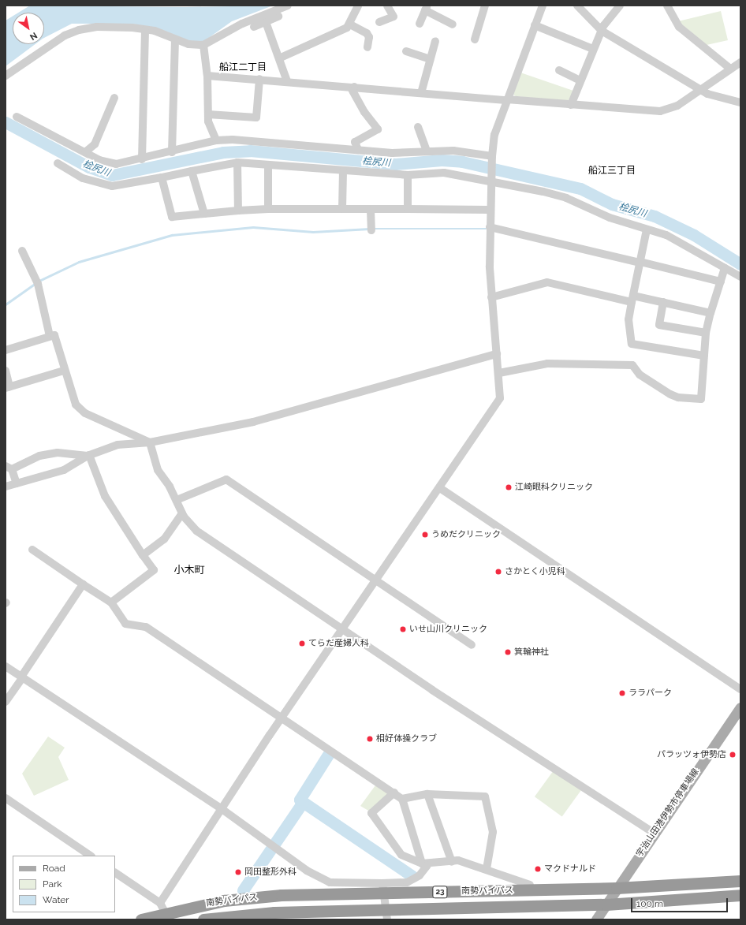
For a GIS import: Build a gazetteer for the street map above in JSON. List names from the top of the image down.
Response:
{
  "streets": {
    "highway": ["南勢バイパス", "23"],
    "main road": ["宇治山田港伊勢市停車場線"]
  },
  "crossings": [
    ["宇治山田港伊勢市停車場線", "南勢バイパス"]
  ],
  "districts": ["船江二丁目", "船江三丁目", "小木町"],
  "water": ["桧尻川"],
  "places": [
    "江崎眼科クリニック",
    "うめだクリニック",
    "さかとく小児科",
    "いせ山川クリニック",
    "てらだ産婦人科",
    "箕輪神社",
    "ララパーク",
    "相好体操クラブ",
    "パラッツォ伊勢店",
    "マクドナルド",
    "岡田整形外科"
  ],
  "legend": ["Road", "Park", "Water"],
  "scale_bar": "100 m",
  "north": "bottom right"
}
